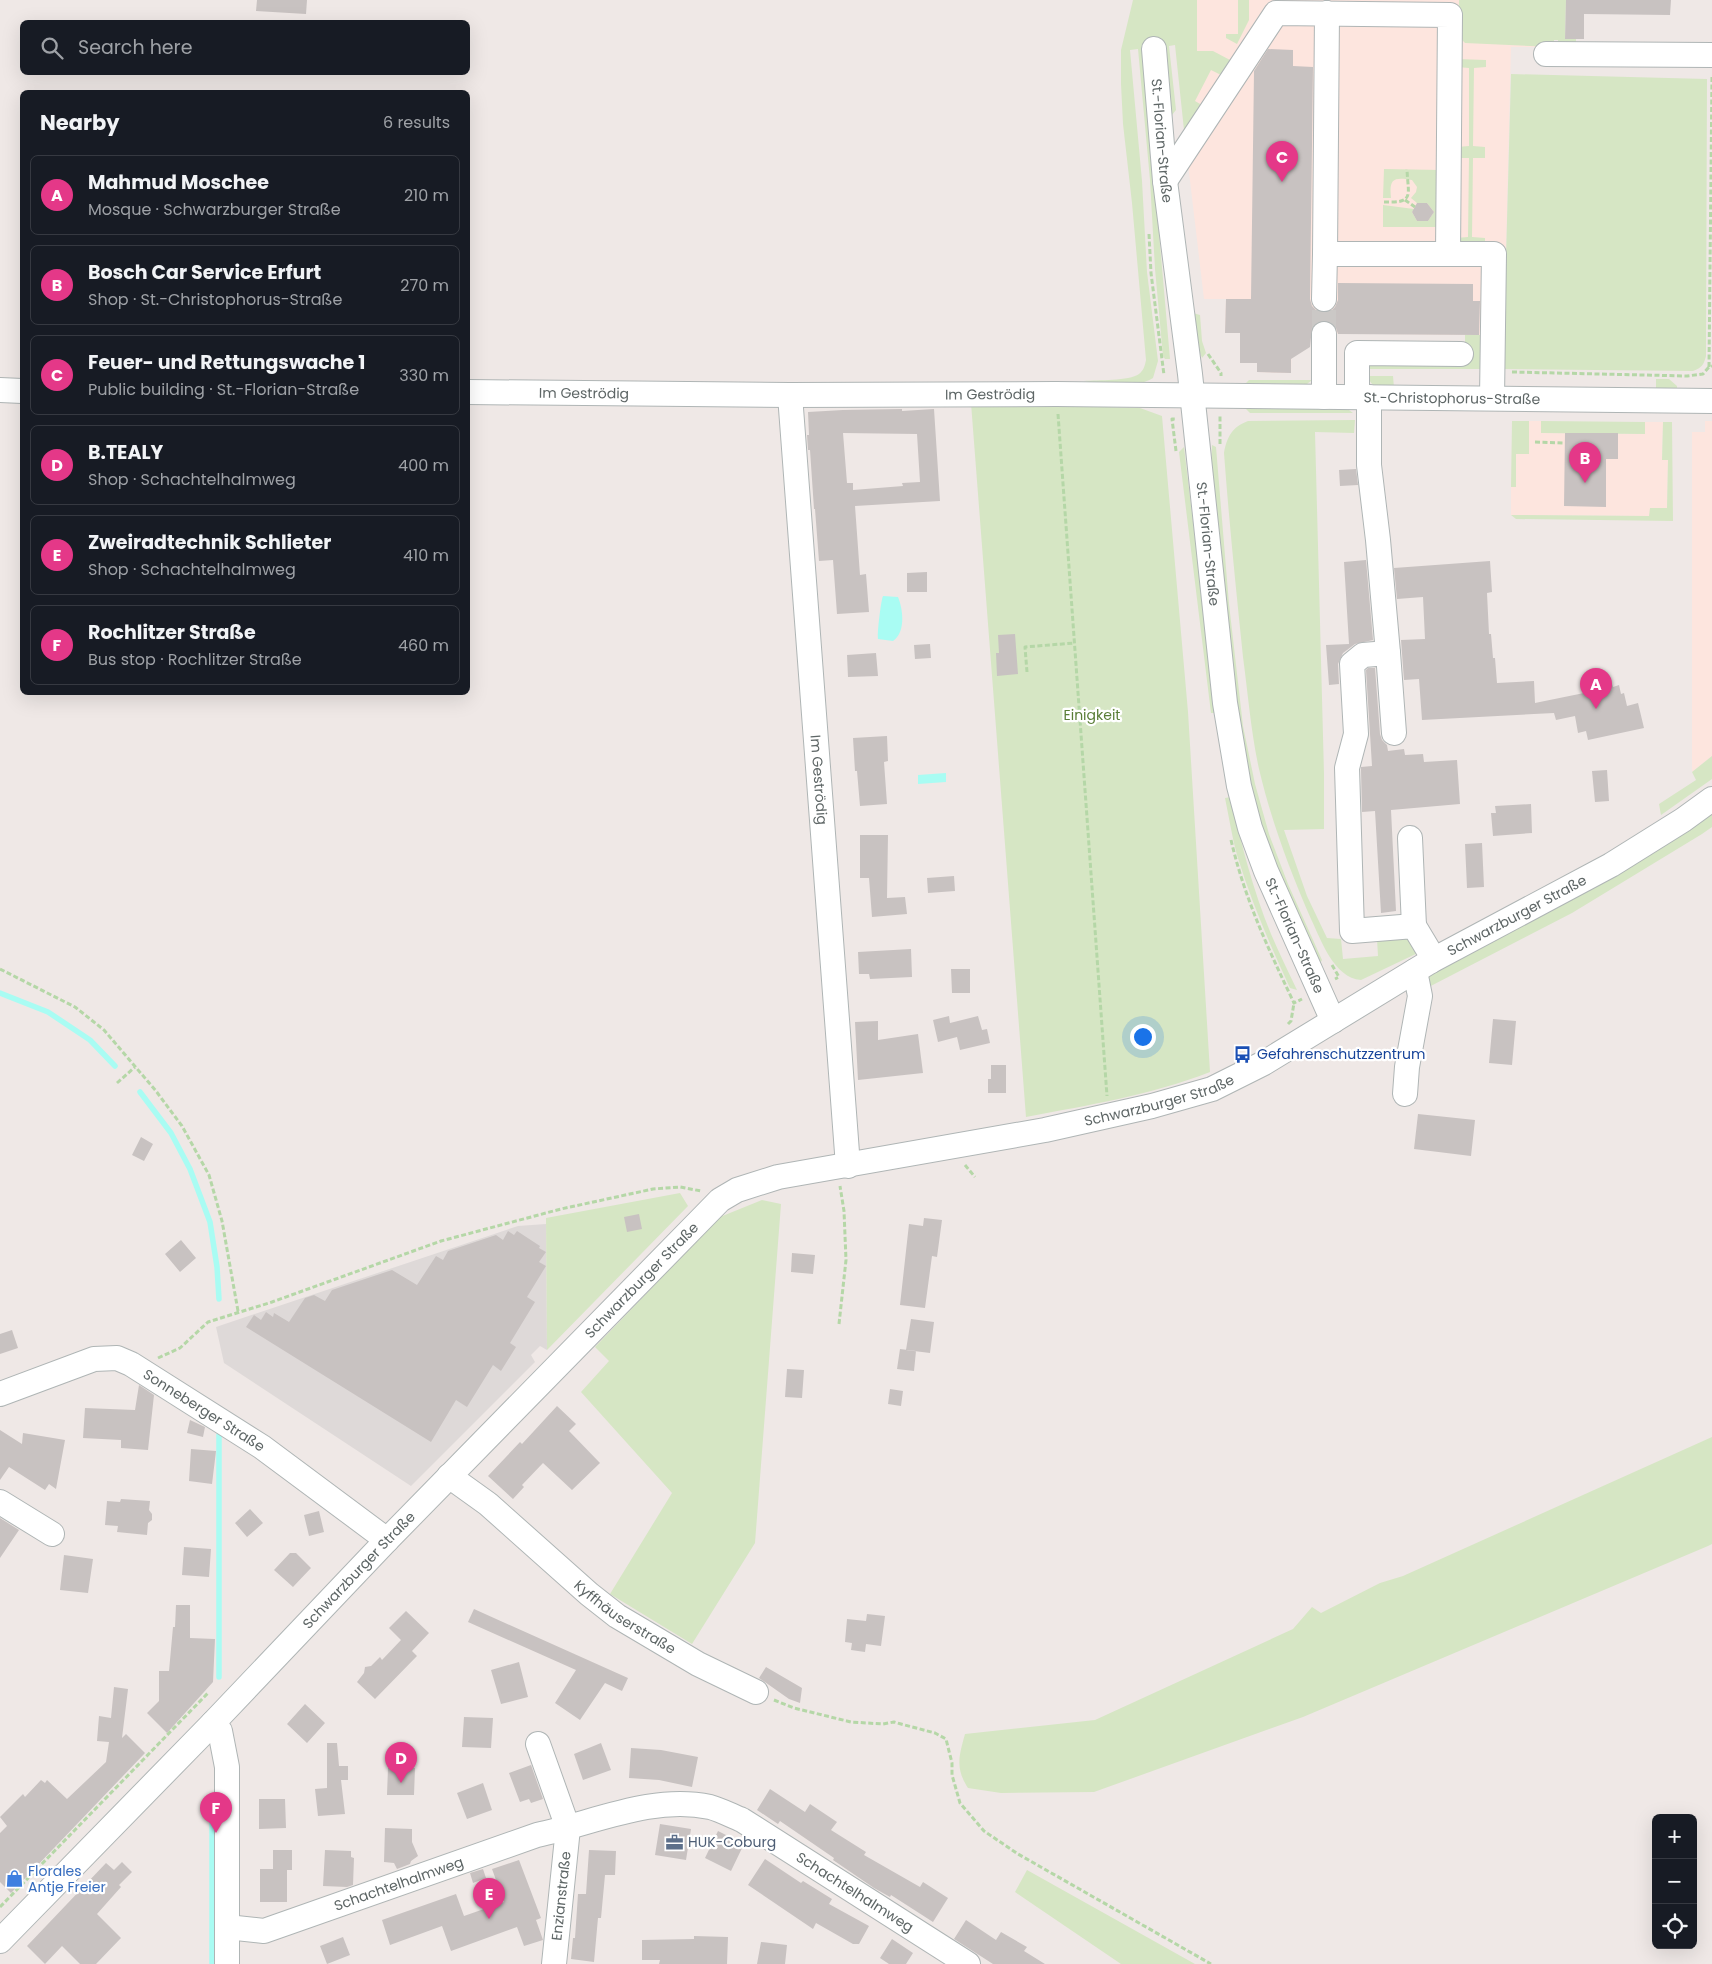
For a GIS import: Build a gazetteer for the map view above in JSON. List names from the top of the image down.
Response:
{
  "streets": {
    "street": [
      "St.-Florian-Straße",
      "Im Geströdig",
      "St.-Christophorus-Straße",
      "Schwarzburger Straße",
      "Sonneberger Straße",
      "Kyffhäuserstraße",
      "Schachtelhalmweg",
      "Enzianstraße"
    ]
  },
  "crossings": [
    ["St.-Florian-Straße", "Im Geströdig"],
    ["St.-Florian-Straße", "St.-Christophorus-Straße"],
    ["St.-Florian-Straße", "Schwarzburger Straße"],
    ["Im Geströdig", "St.-Christophorus-Straße"],
    ["Im Geströdig", "Schwarzburger Straße"],
    ["Schwarzburger Straße", "Sonneberger Straße"],
    ["Schwarzburger Straße", "Kyffhäuserstraße"],
    ["Schachtelhalmweg", "Enzianstraße"]
  ],
  "parks": ["Einigkeit"],
  "places": {
    "bus stop": ["Gefahrenschutzzentrum"],
    "office": ["HUK-Coburg"],
    "shop": ["Florales Antje Freier"]
  },
  "page": {
    "search": "Search here",
    "heading": ["Nearby", "6 results"],
    "pins": [
      "C",
      "B",
      "A",
      "D",
      "F",
      "E"
    ],
    "list": [
      {
        "mark": "A",
        "name": "Mahmud Moschee",
        "note": "Mosque · Schwarzburger Straße",
        "value": "210 m"
      },
      {
        "mark": "B",
        "name": "Bosch Car Service Erfurt",
        "note": "Shop · St.-Christophorus-Straße",
        "value": "270 m"
      },
      {
        "mark": "C",
        "name": "Feuer- und Rettungswache 1",
        "note": "Public building · St.-Florian-Straße",
        "value": "330 m"
      },
      {
        "mark": "D",
        "name": "B.TEALY",
        "note": "Shop · Schachtelhalmweg",
        "value": "400 m"
      },
      {
        "mark": "E",
        "name": "Zweiradtechnik Schlieter",
        "note": "Shop · Schachtelhalmweg",
        "value": "410 m"
      },
      {
        "mark": "F",
        "name": "Rochlitzer Straße",
        "note": "Bus stop · Rochlitzer Straße",
        "value": "460 m"
      }
    ],
    "map_buttons": ["+", "−"]
  }
}
